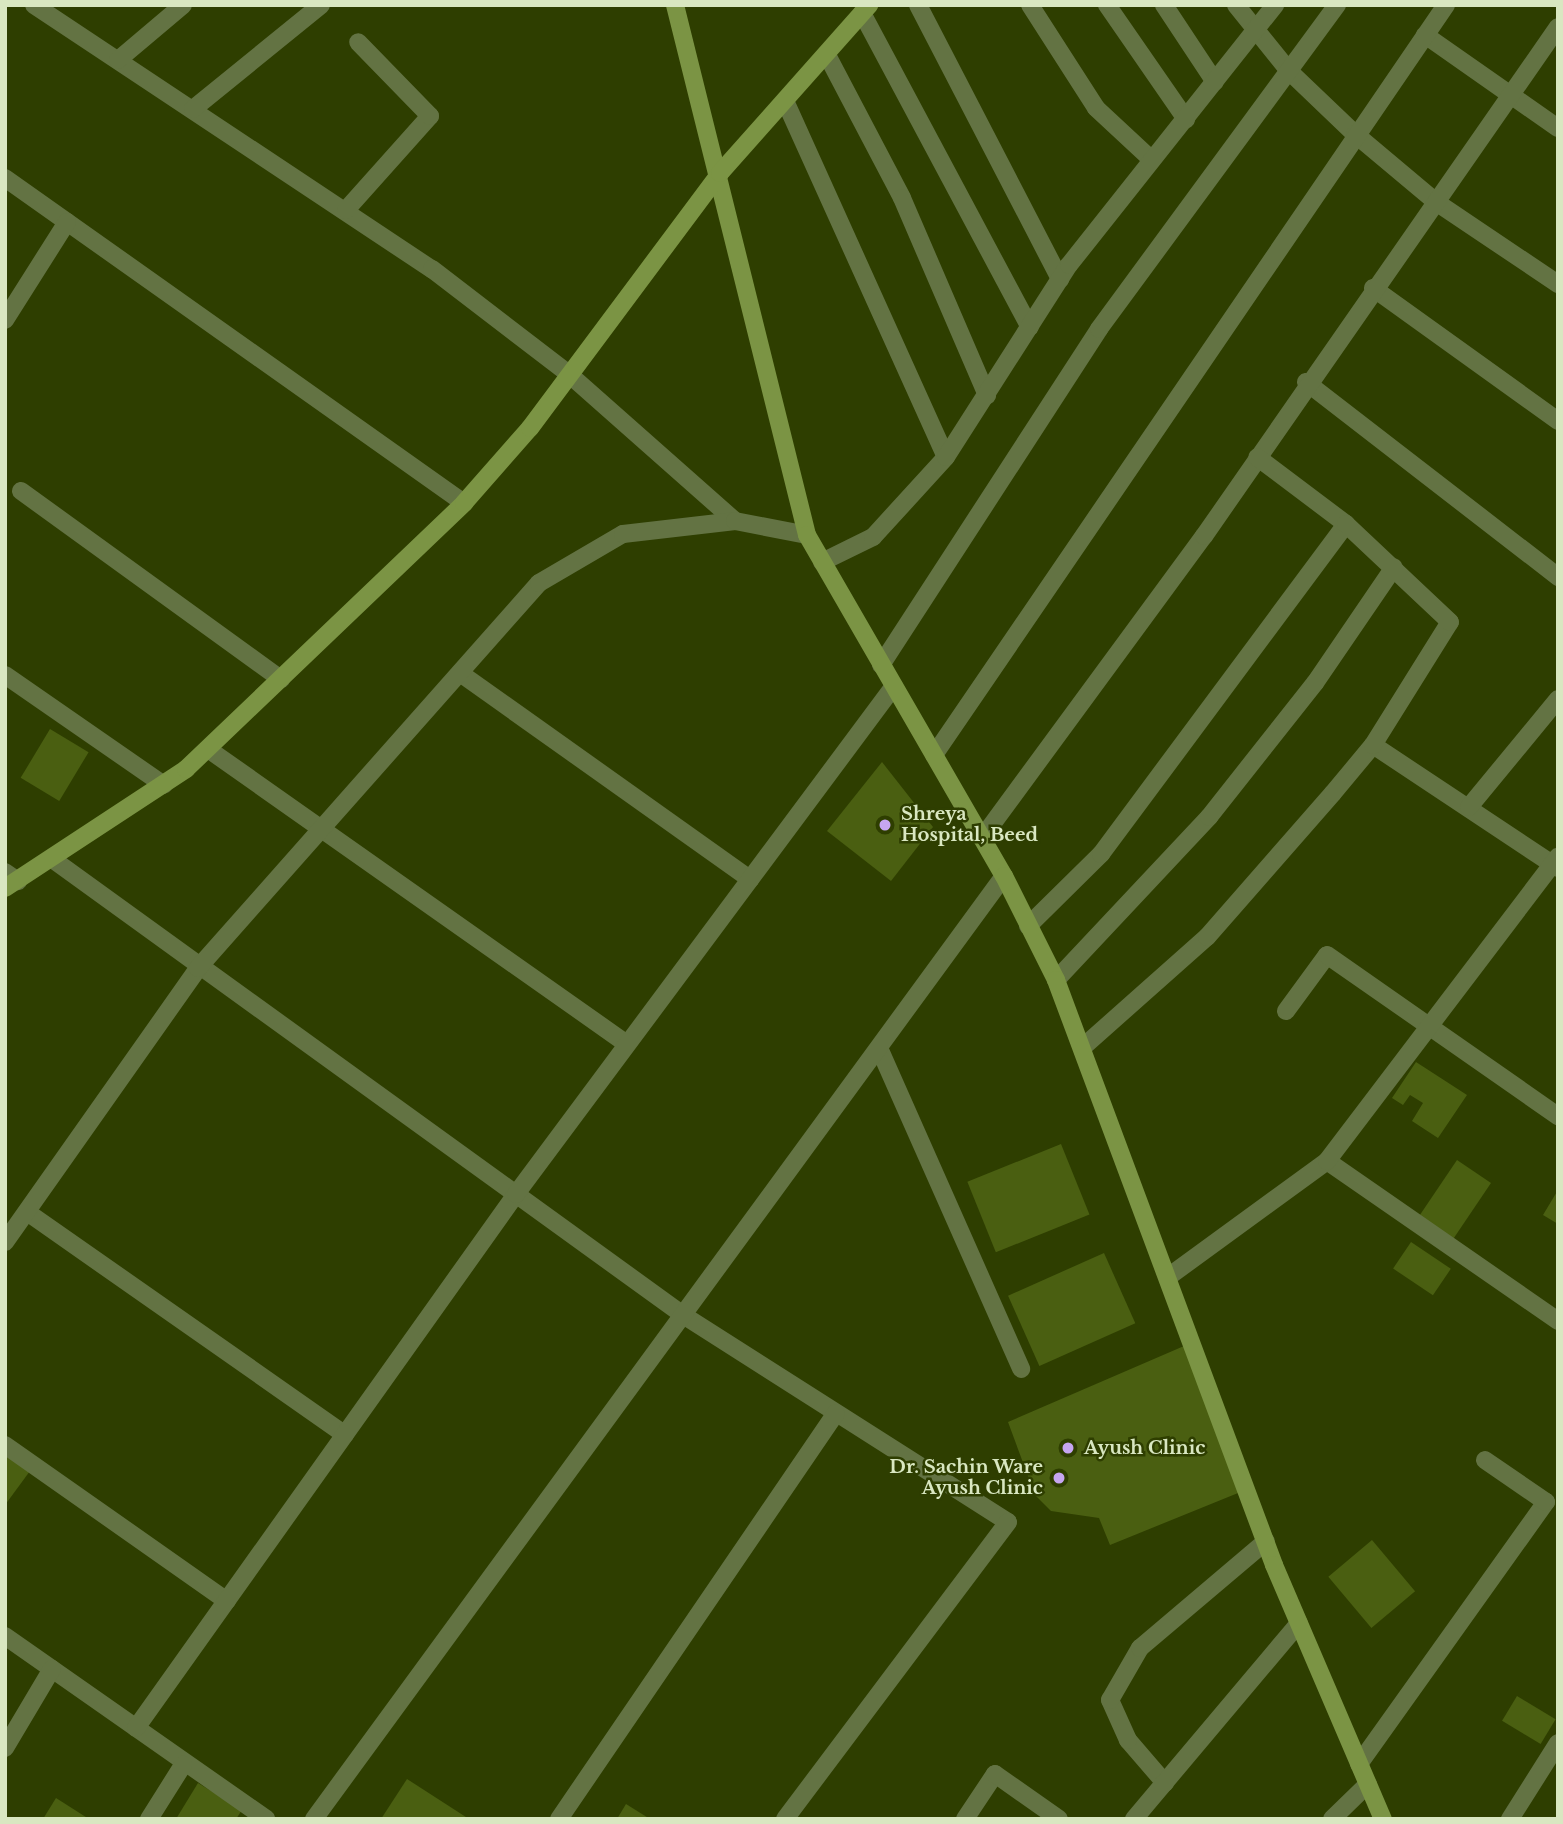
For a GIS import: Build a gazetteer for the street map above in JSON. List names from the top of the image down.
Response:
{
  "places": ["Shreya Hospital, Beed", "Ayush Clinic", "Dr. Sachin Ware Ayush Clinic"]
}
